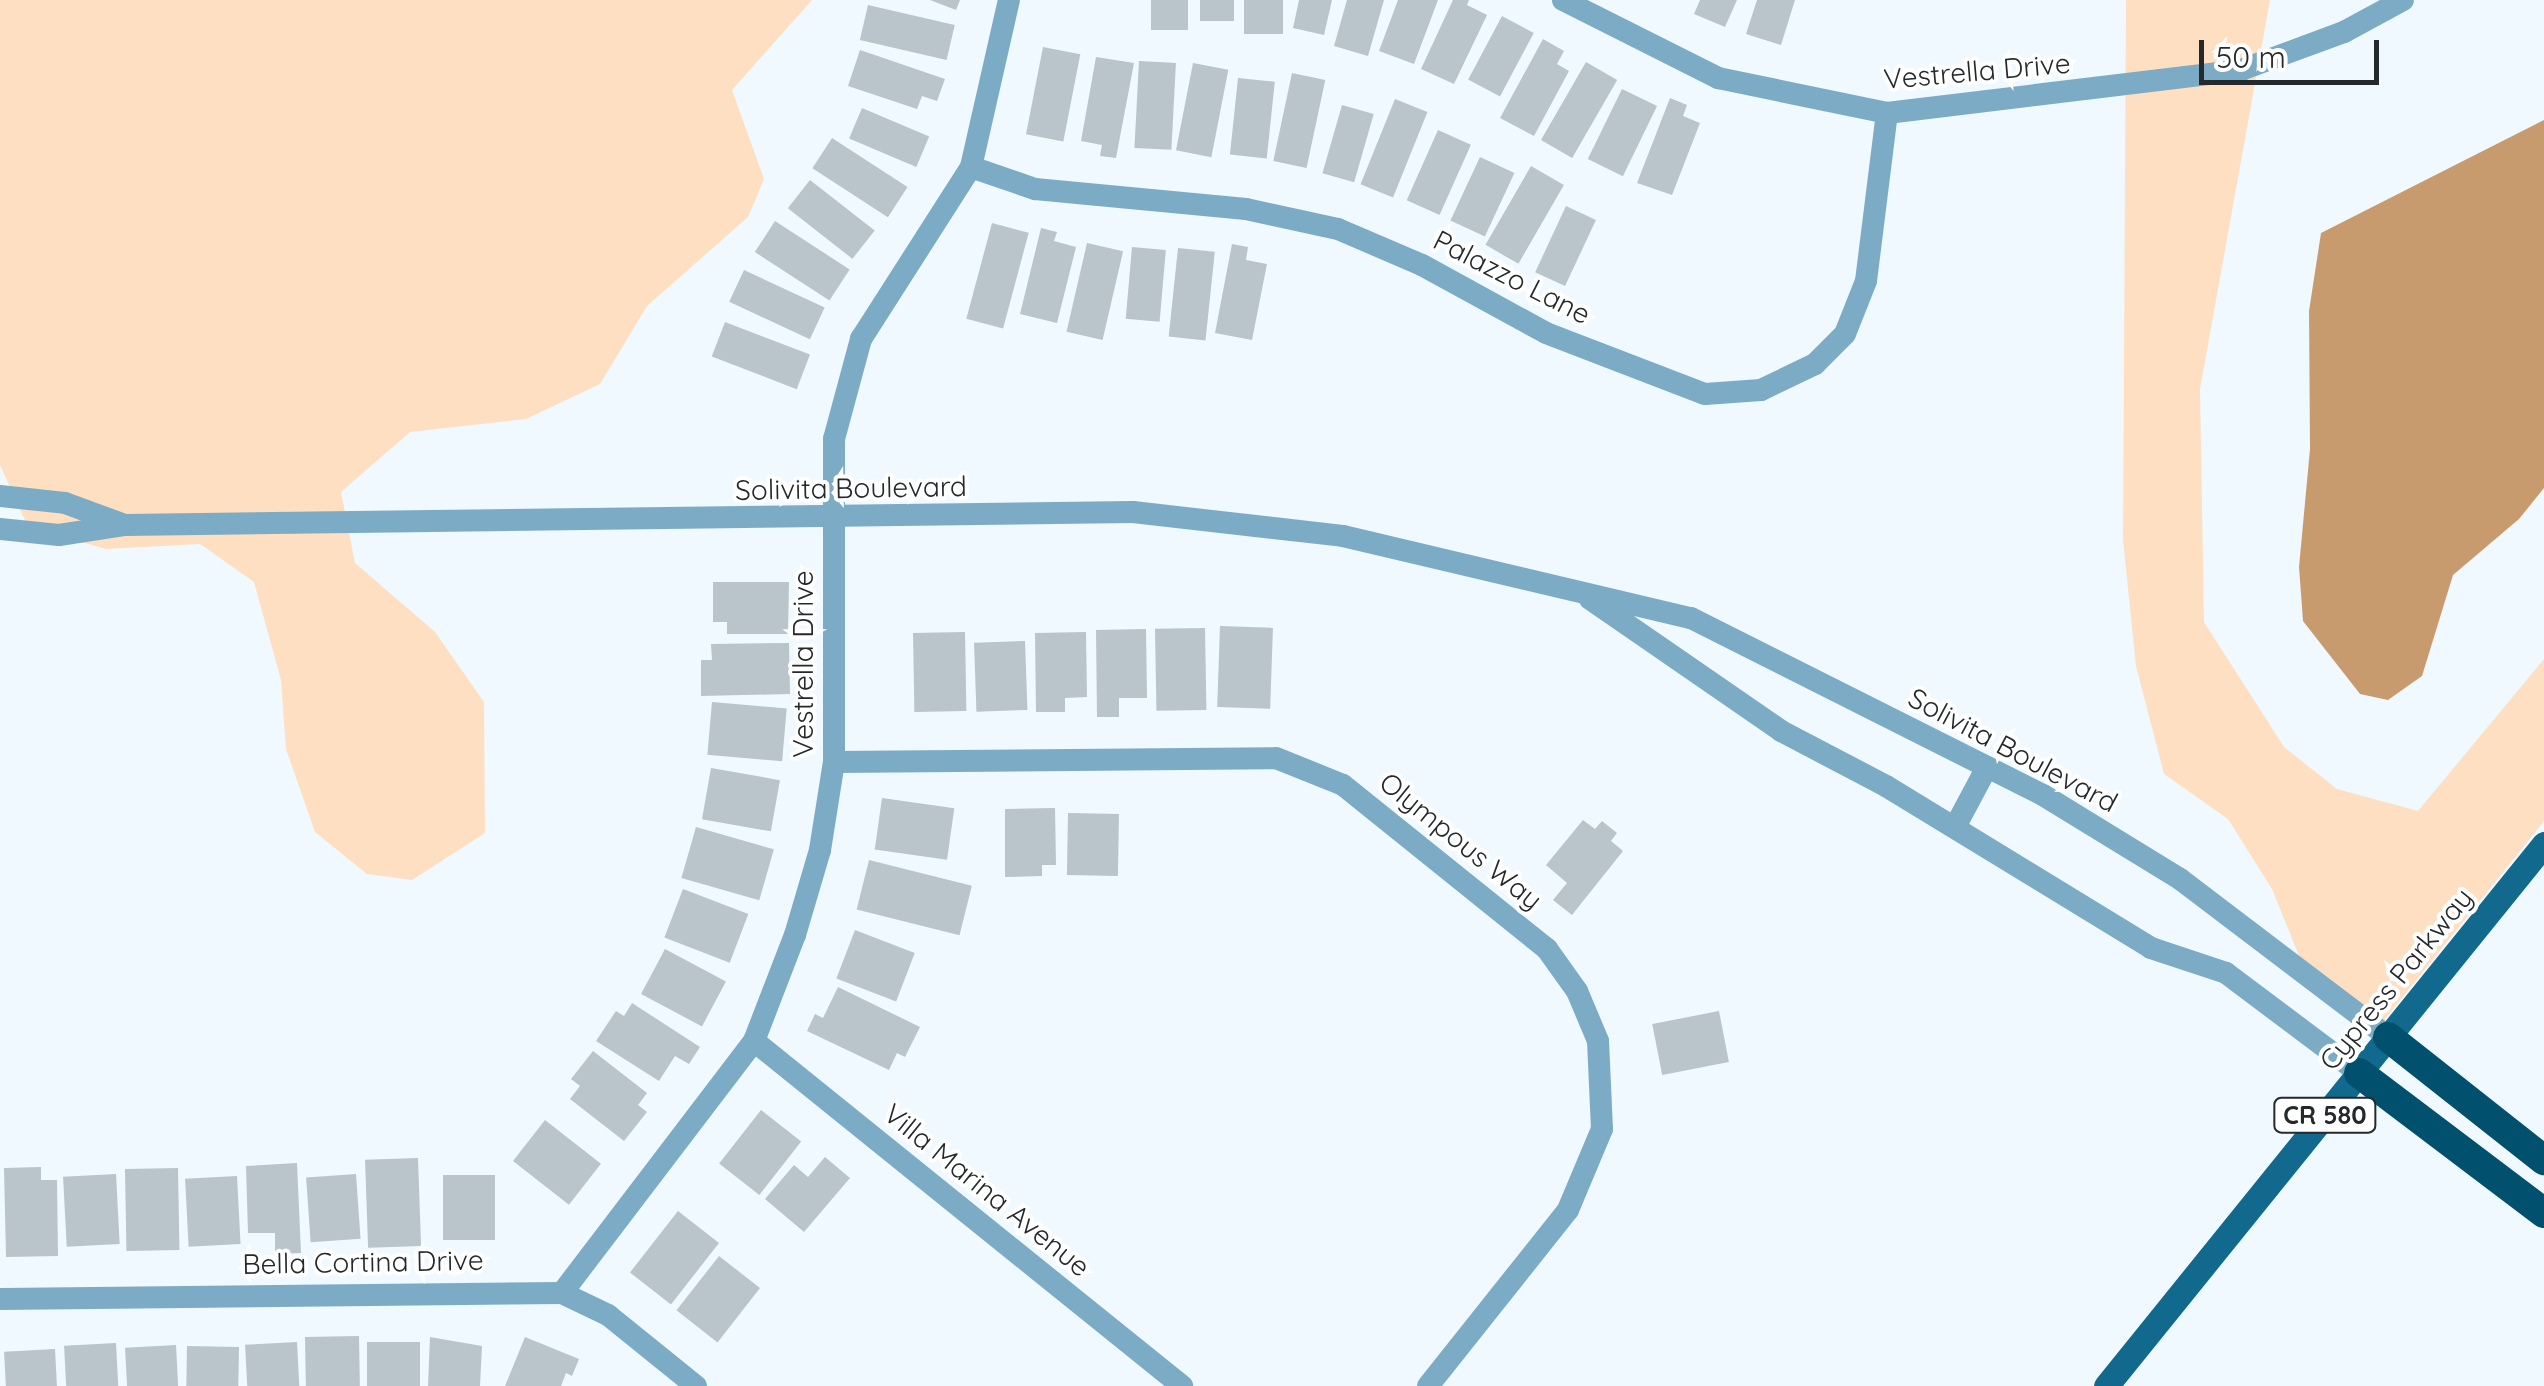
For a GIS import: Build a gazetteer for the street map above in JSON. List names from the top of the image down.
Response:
{
  "streets": {
    "main road": ["Cypress Parkway", "CR 580"],
    "street": [
      "Vestrella Drive",
      "Palazzo Lane",
      "Solivita Boulevard",
      "Olympous Way",
      "Villa Marina Avenue",
      "Bella Cortina Drive"
    ]
  },
  "crossings": [
    ["Vestrella Drive", "Palazzo Lane"],
    ["Vestrella Drive", "Solivita Boulevard"],
    ["Vestrella Drive", "Olympous Way"],
    ["Vestrella Drive", "Villa Marina Avenue"],
    ["Vestrella Drive", "Bella Cortina Drive"],
    ["Solivita Boulevard", "Cypress Parkway"]
  ],
  "scale_bar": "50 m"
}
